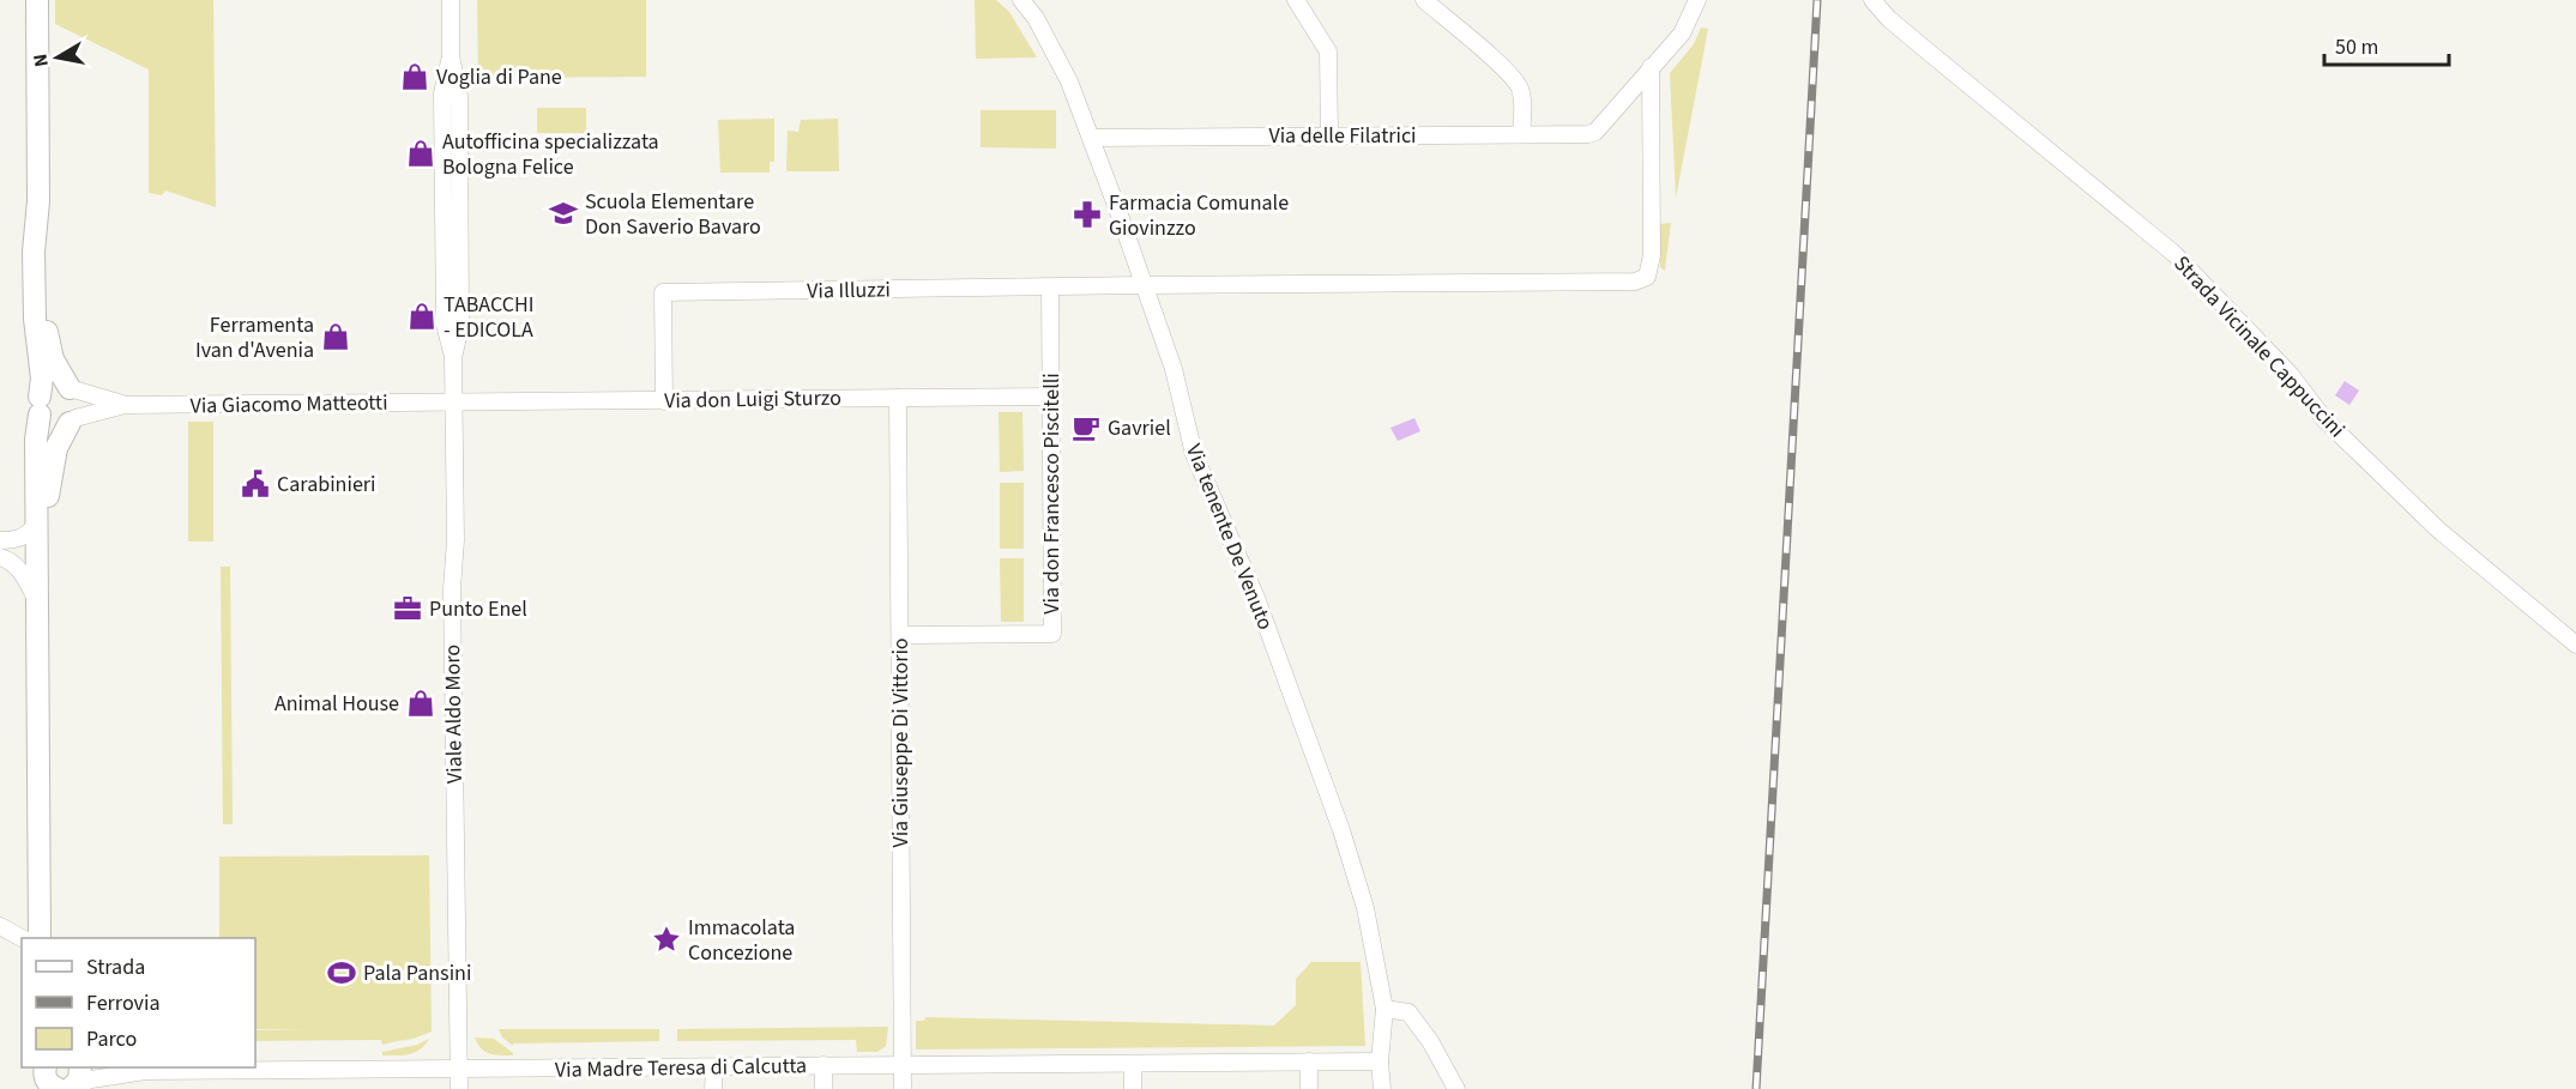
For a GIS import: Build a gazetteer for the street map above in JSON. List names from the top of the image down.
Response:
{
  "streets": {
    "street": [
      "Via delle Filatrici",
      "Via Illuzzi",
      "Strada Vicinale Cappuccini",
      "Via don Luigi Sturzo",
      "Via Giacomo Matteotti",
      "Via don Francesco Piscitelli",
      "Via tenente De Venuto",
      "Viale Aldo Moro",
      "Via Giuseppe Di Vittorio",
      "Via Madre Teresa di Calcutta"
    ]
  },
  "crossings": [
    ["Via delle Filatrici", "Via Illuzzi"],
    ["Via delle Filatrici", "Via tenente De Venuto"],
    ["Via Illuzzi", "Via don Luigi Sturzo"],
    ["Via Illuzzi", "Via don Francesco Piscitelli"],
    ["Via Illuzzi", "Via tenente De Venuto"],
    ["Via don Luigi Sturzo", "Via Giacomo Matteotti"],
    ["Via don Luigi Sturzo", "Via don Francesco Piscitelli"],
    ["Via don Luigi Sturzo", "Viale Aldo Moro"],
    ["Via don Luigi Sturzo", "Via Giuseppe Di Vittorio"],
    ["Via Giacomo Matteotti", "Viale Aldo Moro"],
    ["Via don Francesco Piscitelli", "Via Giuseppe Di Vittorio"],
    ["Via tenente De Venuto", "Via Madre Teresa di Calcutta"],
    ["Viale Aldo Moro", "Via Madre Teresa di Calcutta"],
    ["Via Giuseppe Di Vittorio", "Via Madre Teresa di Calcutta"]
  ],
  "places": {
    "shop": [
      "Voglia di Pane",
      "Autofficina specializzata Bologna Felice",
      "TABACCHI - EDICOLA",
      "Ferramenta Ivan d'Avenia",
      "Animal House"
    ],
    "school or university": ["Scuola Elementare Don Saverio Bavaro"],
    "pharmacy": ["Farmacia Comunale Giovinzzo"],
    "cafe": ["Gavriel"],
    "public building": ["Carabinieri"],
    "office": ["Punto Enel"],
    "place": ["Immacolata Concezione"],
    "sports": ["Pala Pansini"]
  },
  "legend": ["Strada", "Ferrovia", "Parco"],
  "scale_bar": "50 m",
  "north": "left"
}
